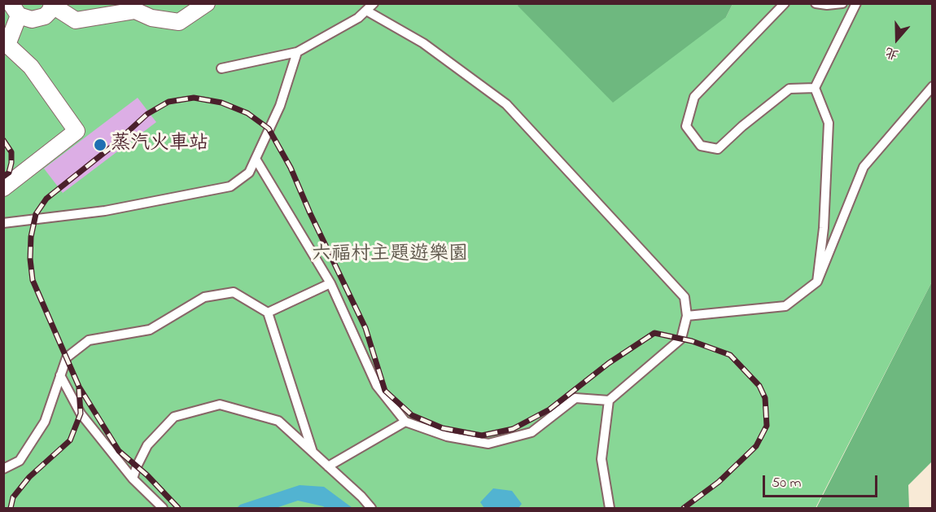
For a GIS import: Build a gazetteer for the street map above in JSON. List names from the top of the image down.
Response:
{
  "parks": ["六福村主題遊樂園"],
  "places": ["蒸汽火車站"],
  "scale_bar": "50 m",
  "north": "bottom"
}
